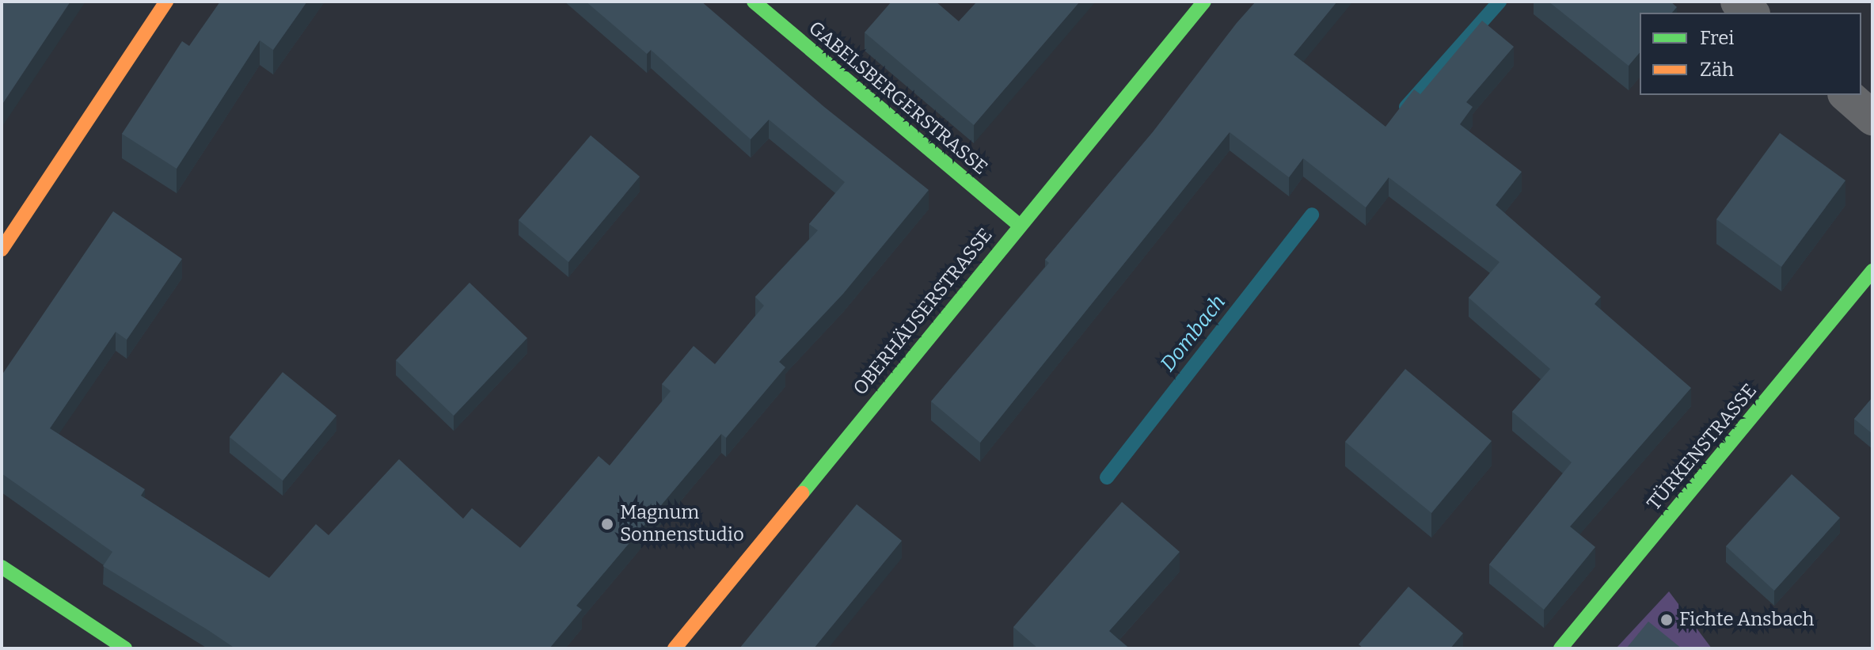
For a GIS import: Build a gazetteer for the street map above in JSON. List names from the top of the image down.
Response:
{
  "streets": {
    "street": ["GABELSBERGERSTRASSE", "OBERHÄUSERSTRASSE", "TÜRKENSTRASSE"]
  },
  "crossings": [
    ["GABELSBERGERSTRASSE", "OBERHÄUSERSTRASSE"]
  ],
  "water": ["Dombach"],
  "places": ["Magnum Sonnenstudio", "Fichte Ansbach"],
  "legend": ["Frei", "Zäh"]
}
